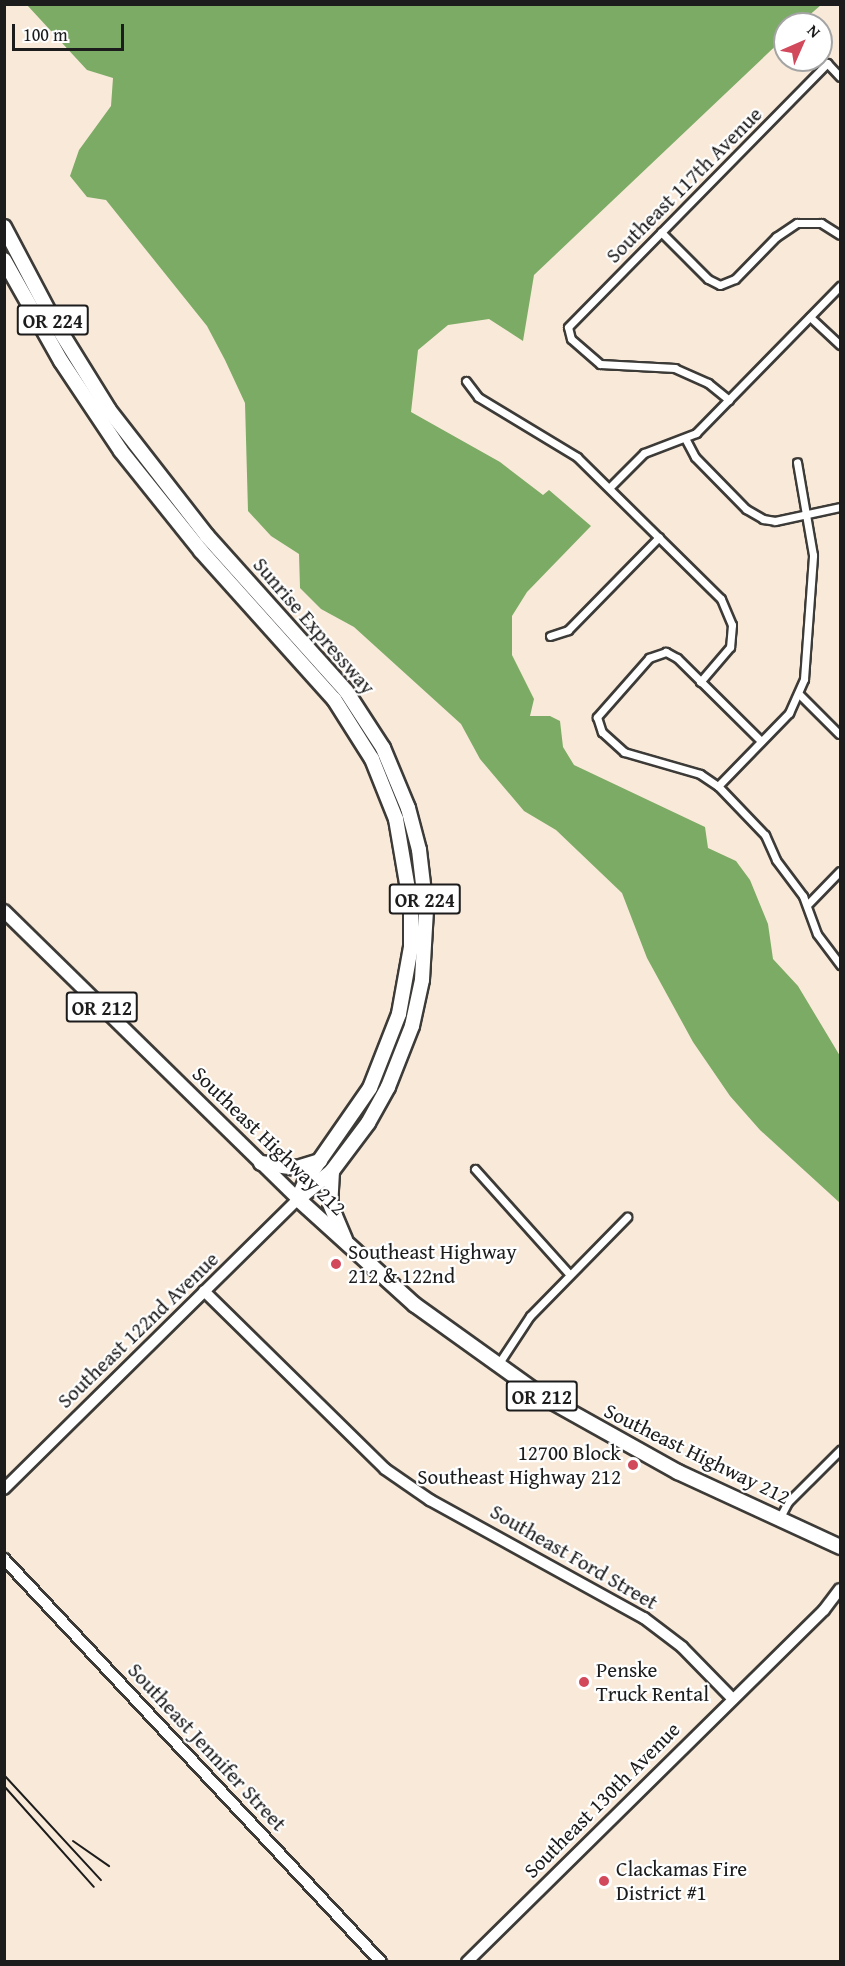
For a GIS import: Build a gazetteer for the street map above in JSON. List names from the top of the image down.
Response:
{
  "streets": {
    "highway": [
      "OR 224",
      "Sunrise Expressway",
      "OR 212",
      "Southeast Highway 212"
    ],
    "street": [
      "Southeast 117th Avenue",
      "Southeast 122nd Avenue",
      "Southeast Ford Street",
      "Southeast Jennifer Street",
      "Southeast 130th Avenue"
    ]
  },
  "crossings": [
    ["Sunrise Expressway", "Southeast Highway 212"],
    ["Sunrise Expressway", "Southeast 122nd Avenue"],
    ["Southeast Highway 212", "Southeast 122nd Avenue"],
    ["Southeast 122nd Avenue", "Southeast Ford Street"],
    ["Southeast Ford Street", "Southeast 130th Avenue"]
  ],
  "places": [
    "Southeast Highway 212 & 122nd",
    "12700 Block Southeast Highway 212",
    "Penske Truck Rental",
    "Clackamas Fire District #1"
  ],
  "scale_bar": "100 m",
  "north": "top right"
}
